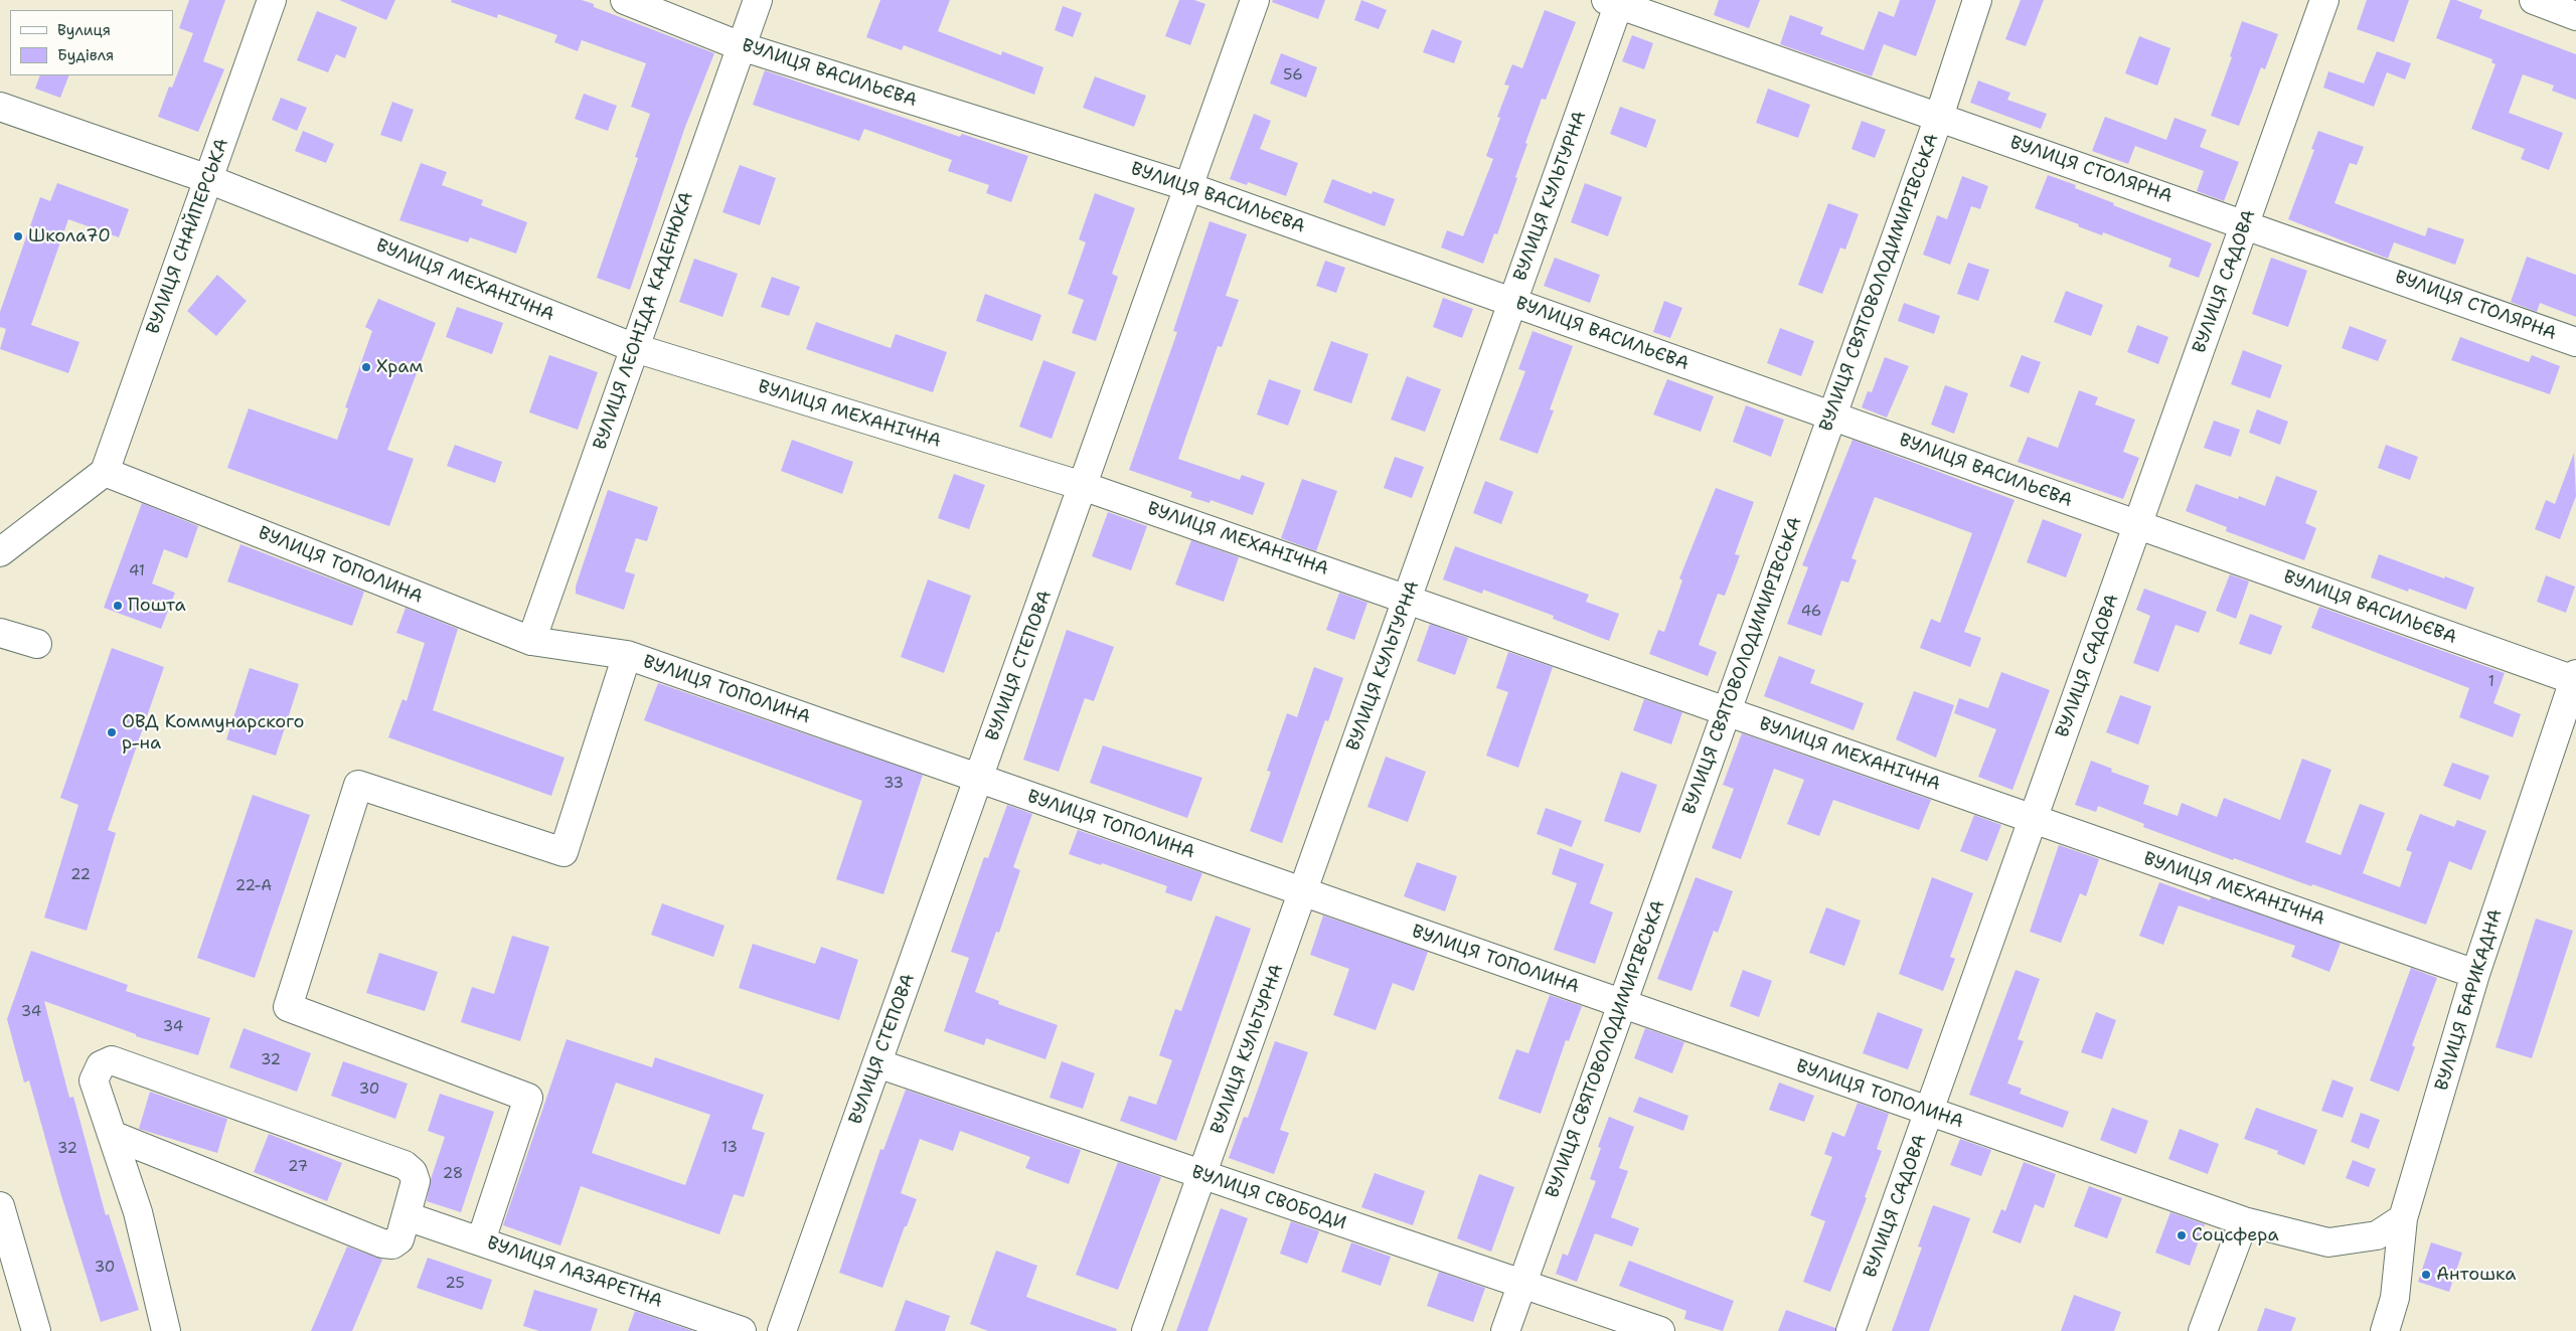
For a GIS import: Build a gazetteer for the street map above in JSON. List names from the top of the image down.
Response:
{
  "streets": {
    "street": [
      "ВУЛИЦЯ ВАСИЛЬЄВА",
      "ВУЛИЦЯ СТОЛЯРНА",
      "ВУЛИЦЯ КУЛЬТУРНА",
      "ВУЛИЦЯ СНАЙПЕРСЬКА",
      "ВУЛИЦЯ МЕХАНІЧНА",
      "ВУЛИЦЯ САДОВА",
      "ВУЛИЦЯ СВЯТОВОЛОДИМИРІВСЬКА",
      "ВУЛИЦЯ ЛЕОНІДА КАДЕНЮКА",
      "ВУЛИЦЯ ТОПОЛИНА",
      "ВУЛИЦЯ СТЕПОВА",
      "ВУЛИЦЯ БАРИКАДНА",
      "ВУЛИЦЯ СВОБОДИ",
      "ВУЛИЦЯ ЛАЗАРЕТНА"
    ]
  },
  "crossings": [
    ["ВУЛИЦЯ ВАСИЛЬЄВА", "ВУЛИЦЯ КУЛЬТУРНА"],
    ["ВУЛИЦЯ ВАСИЛЬЄВА", "ВУЛИЦЯ САДОВА"],
    ["ВУЛИЦЯ ВАСИЛЬЄВА", "ВУЛИЦЯ СВЯТОВОЛОДИМИРІВСЬКА"],
    ["ВУЛИЦЯ ВАСИЛЬЄВА", "ВУЛИЦЯ ЛЕОНІДА КАДЕНЮКА"],
    ["ВУЛИЦЯ ВАСИЛЬЄВА", "ВУЛИЦЯ СТЕПОВА"],
    ["ВУЛИЦЯ ВАСИЛЬЄВА", "ВУЛИЦЯ БАРИКАДНА"],
    ["ВУЛИЦЯ СТОЛЯРНА", "ВУЛИЦЯ КУЛЬТУРНА"],
    ["ВУЛИЦЯ СТОЛЯРНА", "ВУЛИЦЯ САДОВА"],
    ["ВУЛИЦЯ СТОЛЯРНА", "ВУЛИЦЯ СВЯТОВОЛОДИМИРІВСЬКА"],
    ["ВУЛИЦЯ КУЛЬТУРНА", "ВУЛИЦЯ МЕХАНІЧНА"],
    ["ВУЛИЦЯ КУЛЬТУРНА", "ВУЛИЦЯ ТОПОЛИНА"],
    ["ВУЛИЦЯ КУЛЬТУРНА", "ВУЛИЦЯ СВОБОДИ"],
    ["ВУЛИЦЯ СНАЙПЕРСЬКА", "ВУЛИЦЯ МЕХАНІЧНА"],
    ["ВУЛИЦЯ СНАЙПЕРСЬКА", "ВУЛИЦЯ ТОПОЛИНА"],
    ["ВУЛИЦЯ МЕХАНІЧНА", "ВУЛИЦЯ САДОВА"],
    ["ВУЛИЦЯ МЕХАНІЧНА", "ВУЛИЦЯ СВЯТОВОЛОДИМИРІВСЬКА"],
    ["ВУЛИЦЯ МЕХАНІЧНА", "ВУЛИЦЯ ЛЕОНІДА КАДЕНЮКА"],
    ["ВУЛИЦЯ МЕХАНІЧНА", "ВУЛИЦЯ СТЕПОВА"],
    ["ВУЛИЦЯ МЕХАНІЧНА", "ВУЛИЦЯ БАРИКАДНА"],
    ["ВУЛИЦЯ САДОВА", "ВУЛИЦЯ ТОПОЛИНА"],
    ["ВУЛИЦЯ СВЯТОВОЛОДИМИРІВСЬКА", "ВУЛИЦЯ ТОПОЛИНА"],
    ["ВУЛИЦЯ СВЯТОВОЛОДИМИРІВСЬКА", "ВУЛИЦЯ СВОБОДИ"],
    ["ВУЛИЦЯ ЛЕОНІДА КАДЕНЮКА", "ВУЛИЦЯ ТОПОЛИНА"],
    ["ВУЛИЦЯ ТОПОЛИНА", "ВУЛИЦЯ СТЕПОВА"],
    ["ВУЛИЦЯ ТОПОЛИНА", "ВУЛИЦЯ БАРИКАДНА"],
    ["ВУЛИЦЯ СТЕПОВА", "ВУЛИЦЯ СВОБОДИ"]
  ],
  "places": [
    "Школа70",
    "Храм",
    "Пошта",
    "ОВД Коммунарского р-на",
    "Соцсфера",
    "Антошка"
  ],
  "house_numbers": [
    "56",
    "41",
    "46",
    "1",
    "33",
    "22",
    "22-А",
    "34",
    "34",
    "32",
    "30",
    "13",
    "32",
    "27",
    "28",
    "30",
    "25"
  ],
  "legend": ["Вулиця", "Будівля"]
}
